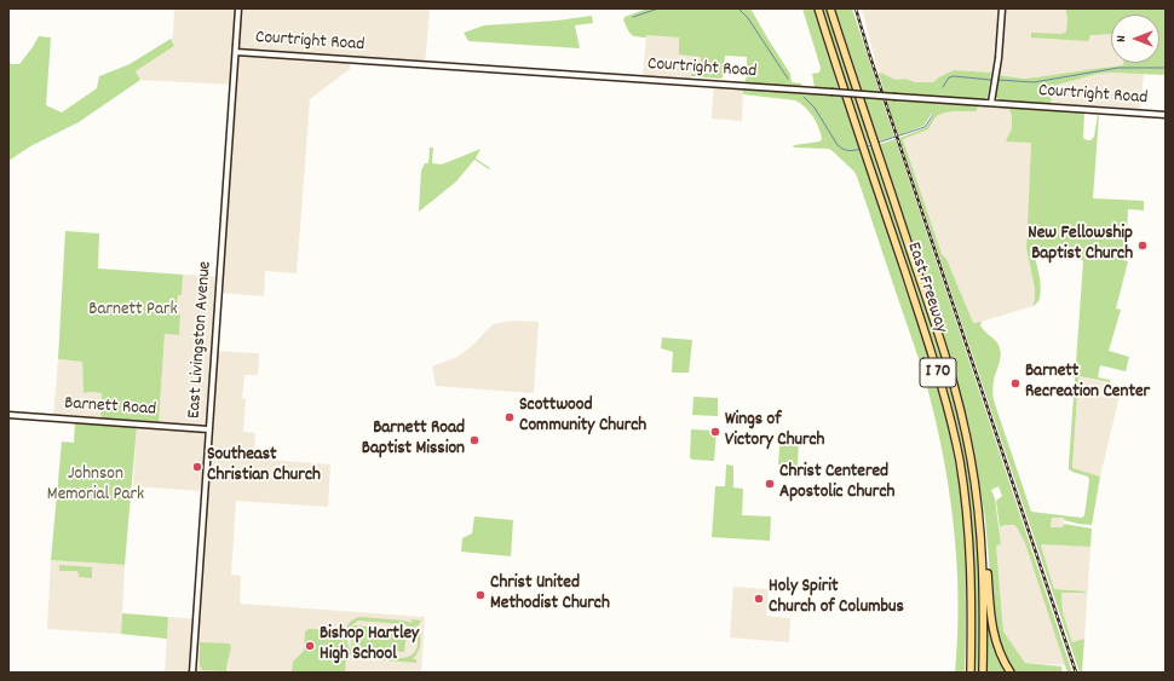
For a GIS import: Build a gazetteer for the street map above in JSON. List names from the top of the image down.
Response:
{
  "streets": {
    "highway": ["East Freeway", "I 70"],
    "street": ["Courtright Road", "East Livingston Avenue", "Barnett Road"]
  },
  "crossings": [
    ["Courtright Road", "East Livingston Avenue"],
    ["East Livingston Avenue", "Barnett Road"]
  ],
  "parks": ["Barnett Park", "Johnson Memorial Park"],
  "places": [
    "New Fellowship Baptist Church",
    "Barnett Recreation Center",
    "Scottwood Community Church",
    "Wings of Victory Church",
    "Barnett Road Baptist Mission",
    "Southeast Christian Church",
    "Christ Centered Apostolic Church",
    "Christ United Methodist Church",
    "Holy Spirit Church of Columbus",
    "Bishop Hartley High School"
  ],
  "north": "left"
}
